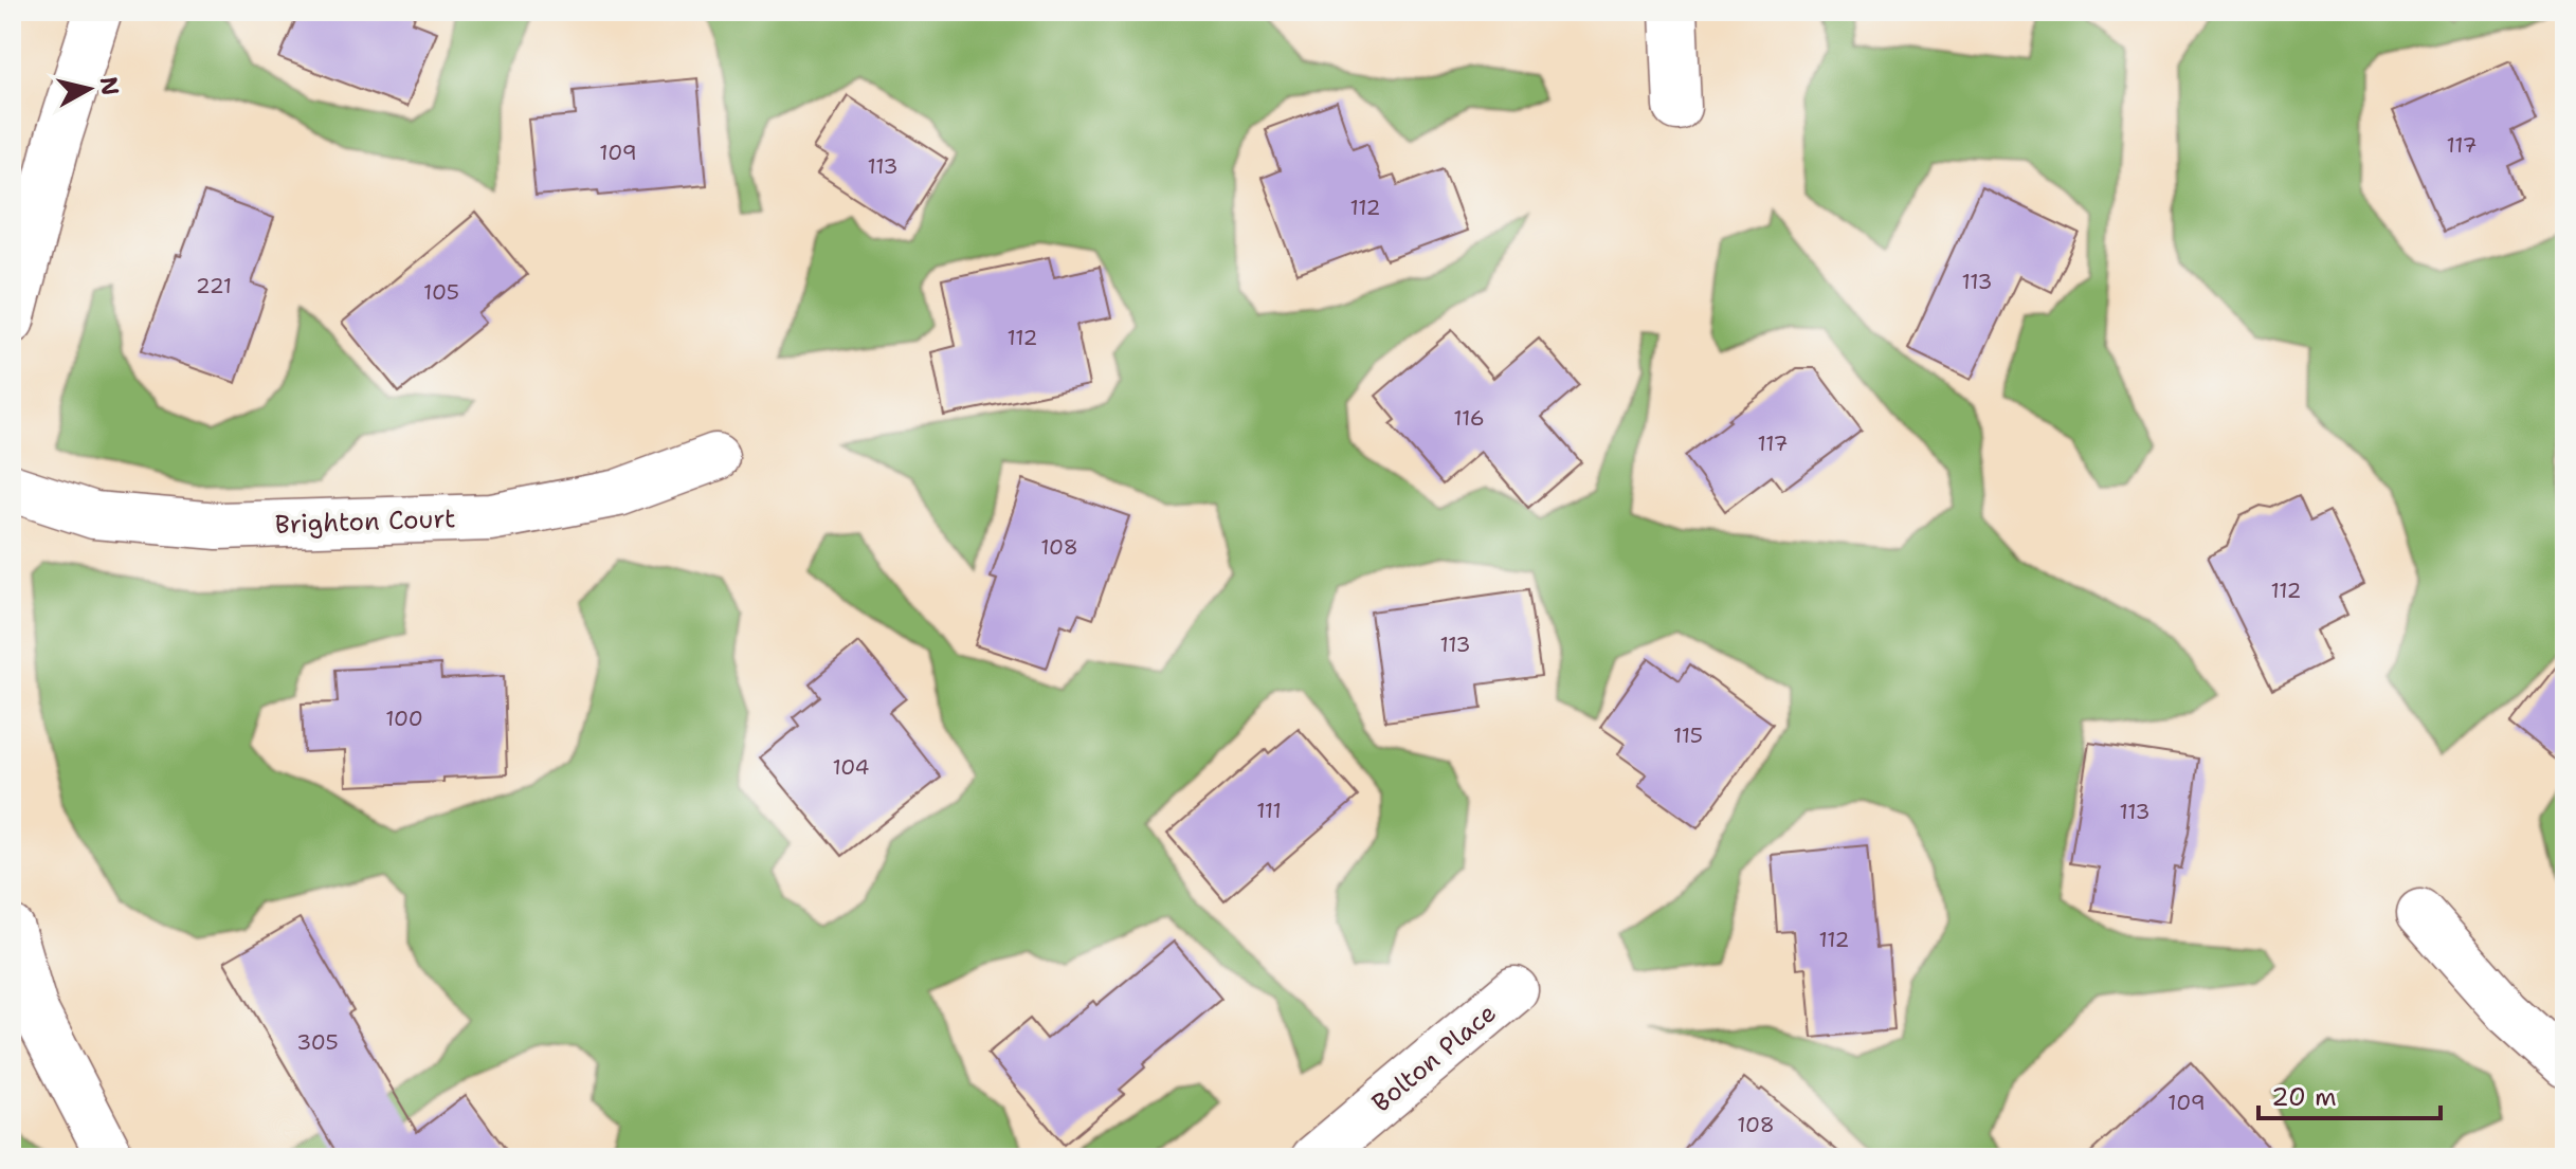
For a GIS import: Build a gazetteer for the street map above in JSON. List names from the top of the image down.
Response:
{
  "streets": {
    "street": ["Brighton Court", "Bolton Place"]
  },
  "house_numbers": [
    "117",
    "109",
    "113",
    "112",
    "113",
    "221",
    "105",
    "112",
    "116",
    "117",
    "108",
    "112",
    "113",
    "100",
    "115",
    "104",
    "111",
    "113",
    "112",
    "305",
    "109",
    "108"
  ],
  "scale_bar": "20 m",
  "north": "right"
}
